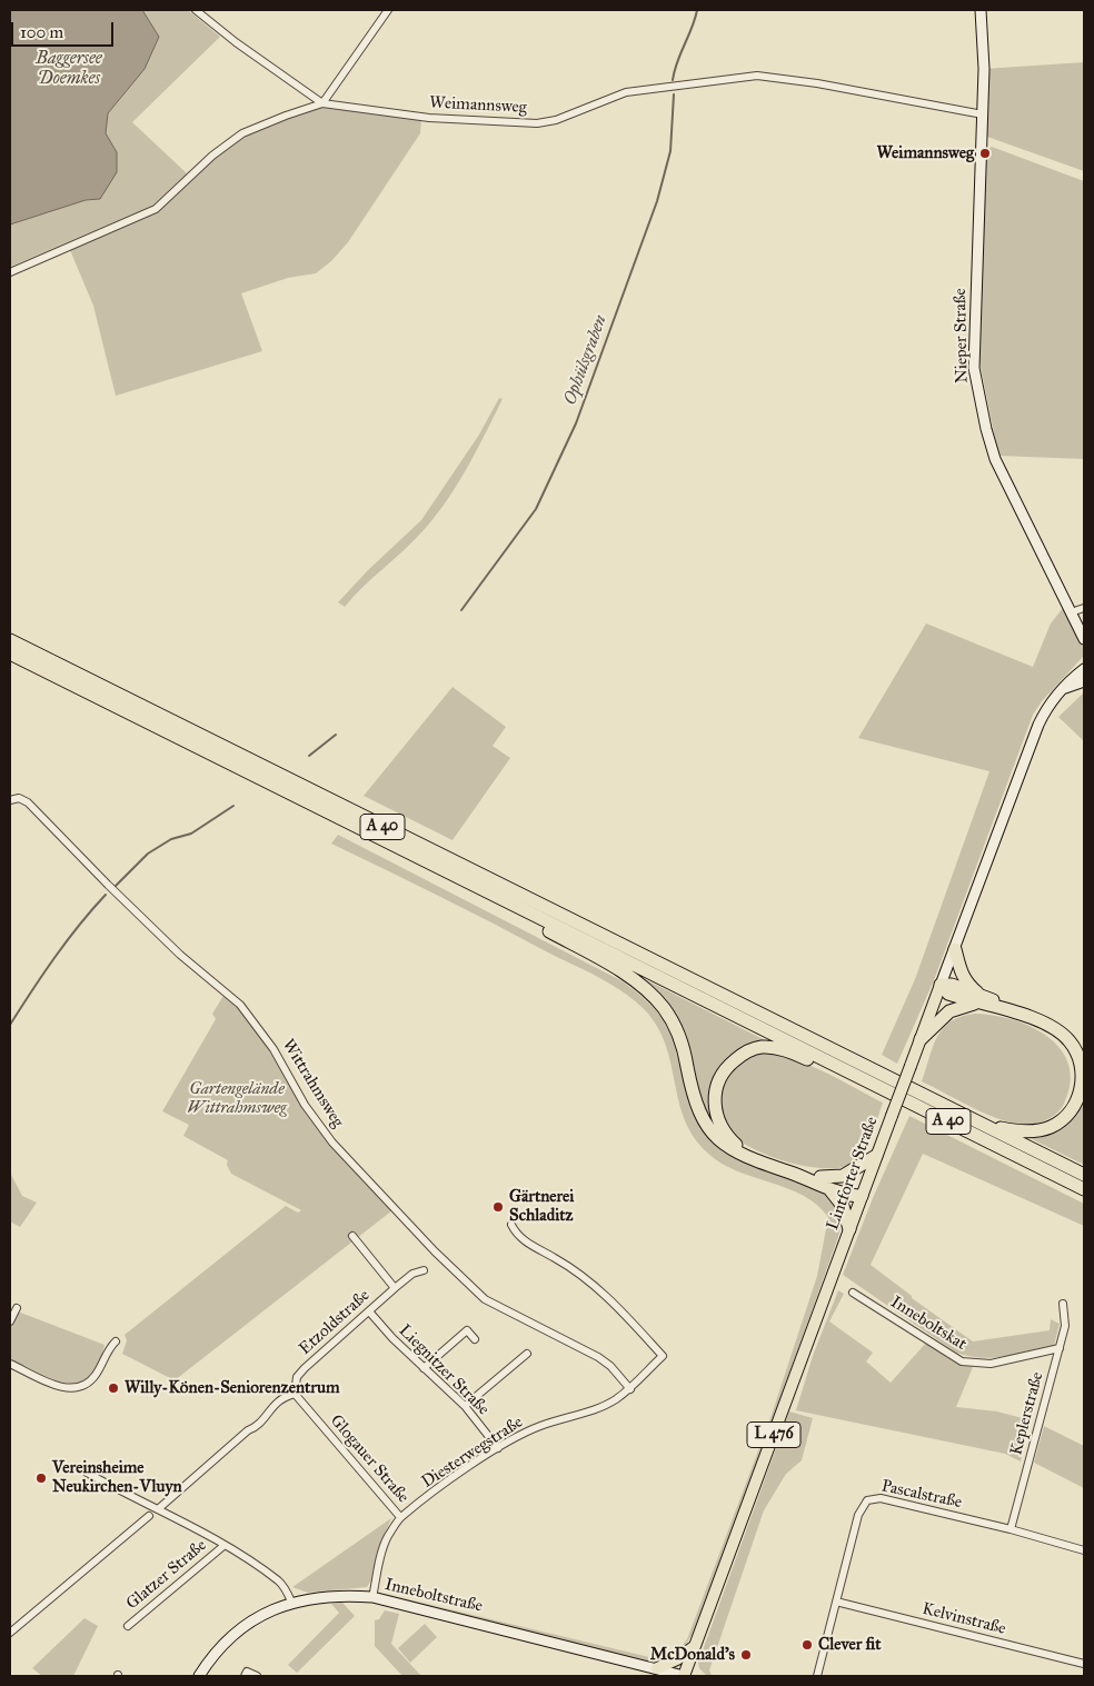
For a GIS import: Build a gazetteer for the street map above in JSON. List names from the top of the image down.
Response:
{
  "streets": {
    "highway": ["A 40"],
    "main road": [
      "Nieper Straße",
      "Lintforter Straße",
      "L 476",
      "Inneboltstraße"
    ],
    "street": [
      "Weimannsweg",
      "Wittrahmsweg",
      "Etzoldstraße",
      "Inneboltskat",
      "Liegnitzer Straße",
      "Keplerstraße",
      "Diesterwegstraße",
      "Glogauer Straße",
      "Pascalstraße",
      "Glatzer Straße",
      "Kelvinstraße"
    ]
  },
  "crossings": [
    ["Weimannsweg", "Nieper Straße"],
    ["Wittrahmsweg", "Diesterwegstraße"],
    ["Lintforter Straße", "Inneboltstraße"],
    ["Etzoldstraße", "Liegnitzer Straße"],
    ["Etzoldstraße", "Glogauer Straße"],
    ["Inneboltskat", "Keplerstraße"],
    ["Liegnitzer Straße", "Diesterwegstraße"],
    ["Keplerstraße", "Pascalstraße"],
    ["Diesterwegstraße", "Glogauer Straße"],
    ["Diesterwegstraße", "Inneboltstraße"],
    ["Pascalstraße", "Kelvinstraße"]
  ],
  "water": ["Baggersee Doemkes", "Ophülsgraben"],
  "parks": ["Gartengelände Wittrahmsweg"],
  "places": [
    "Weimannsweg",
    "Gärtnerei Schladitz",
    "Willy-Könen-Seniorenzentrum",
    "Vereinsheime Neukirchen-Vluyn",
    "Clever fit",
    "McDonald's"
  ],
  "scale_bar": "100 m"
}
